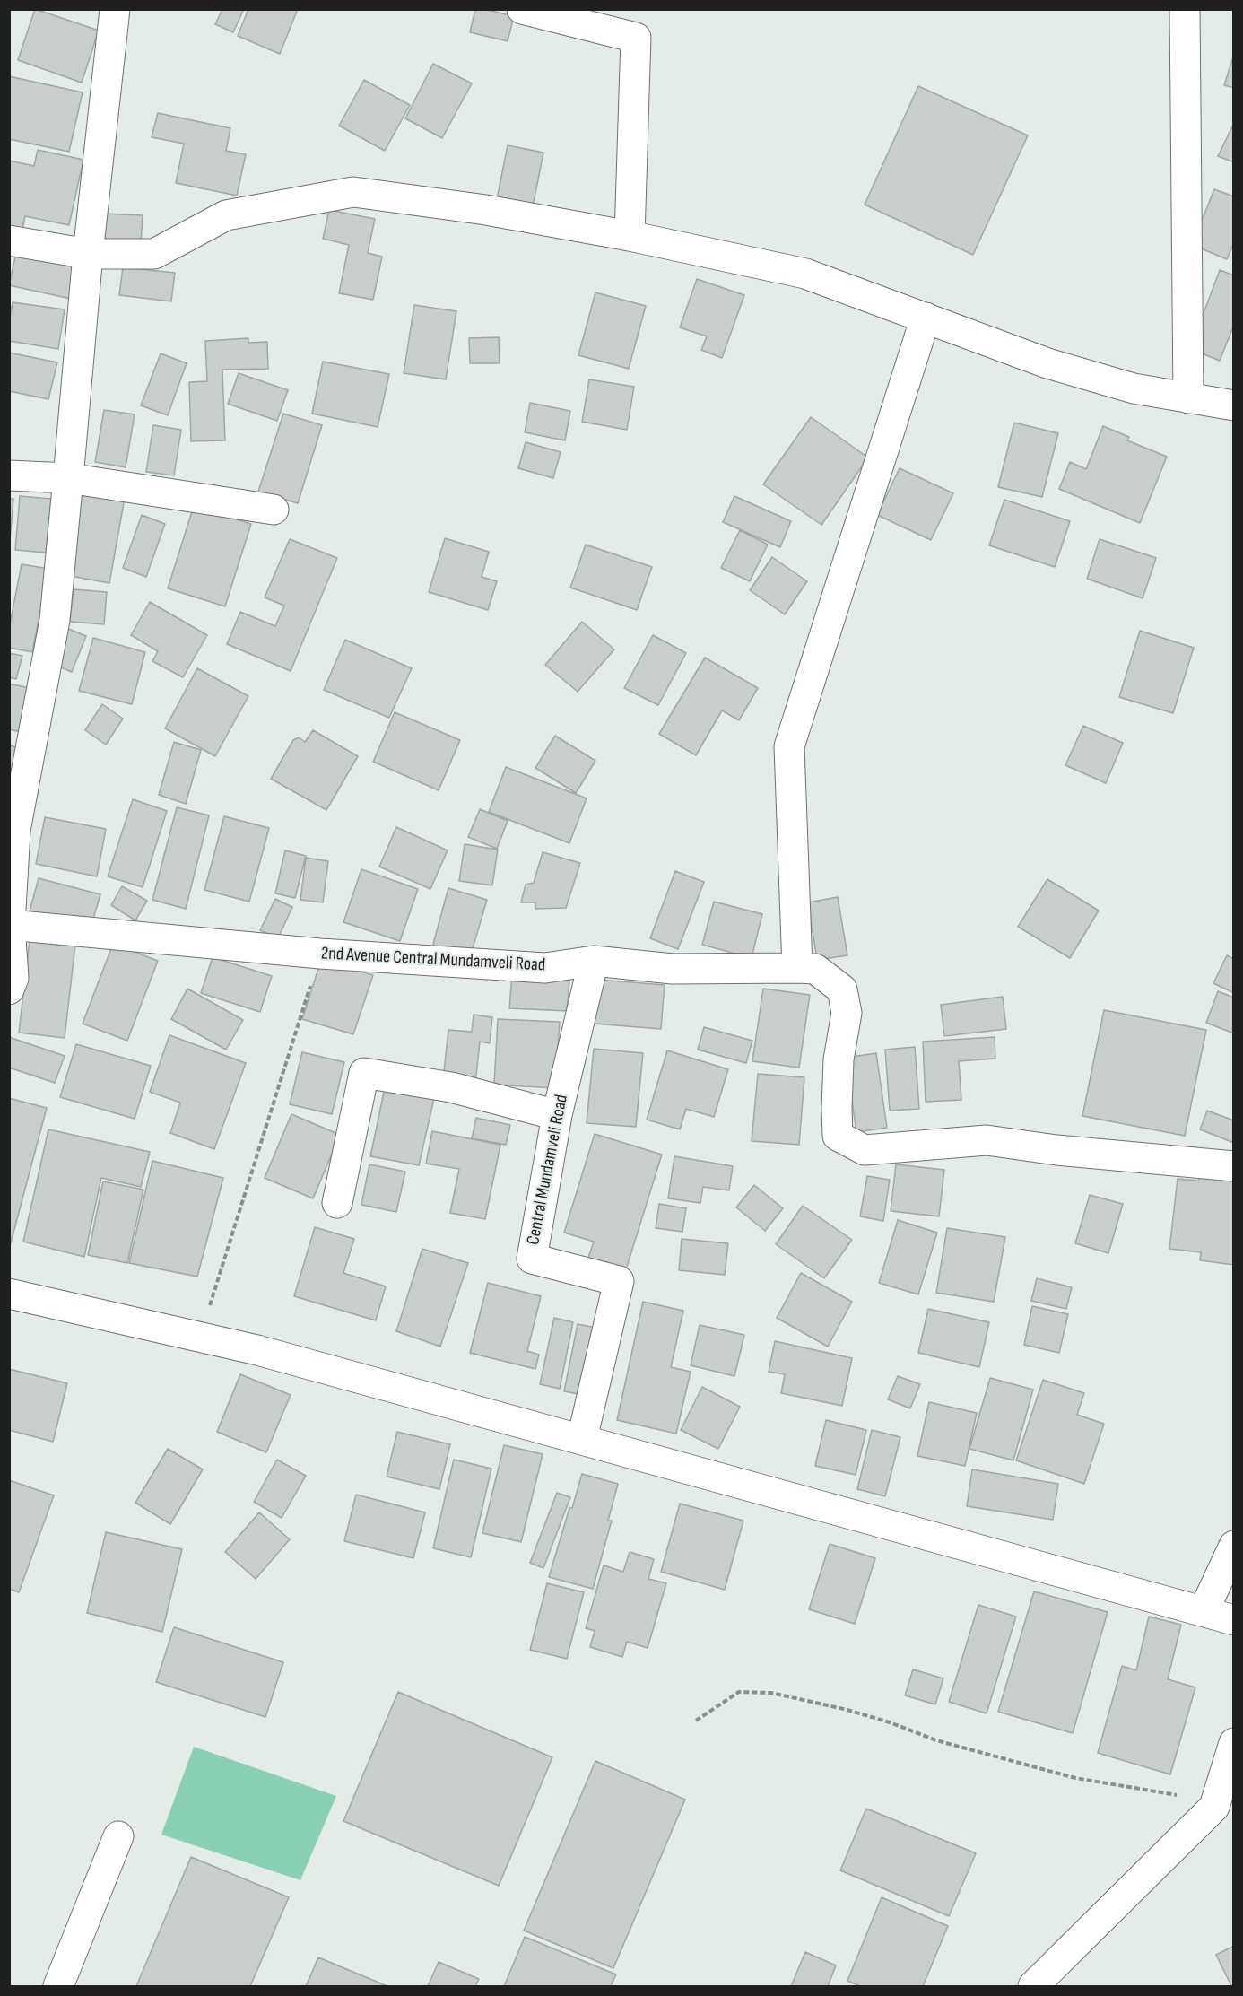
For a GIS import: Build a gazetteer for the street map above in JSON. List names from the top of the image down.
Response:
{
  "streets": {
    "street": ["2nd Avenue Central Mundamveli Road", "Central Mundamveli Road"]
  },
  "crossings": [
    ["2nd Avenue Central Mundamveli Road", "Central Mundamveli Road"]
  ]
}
